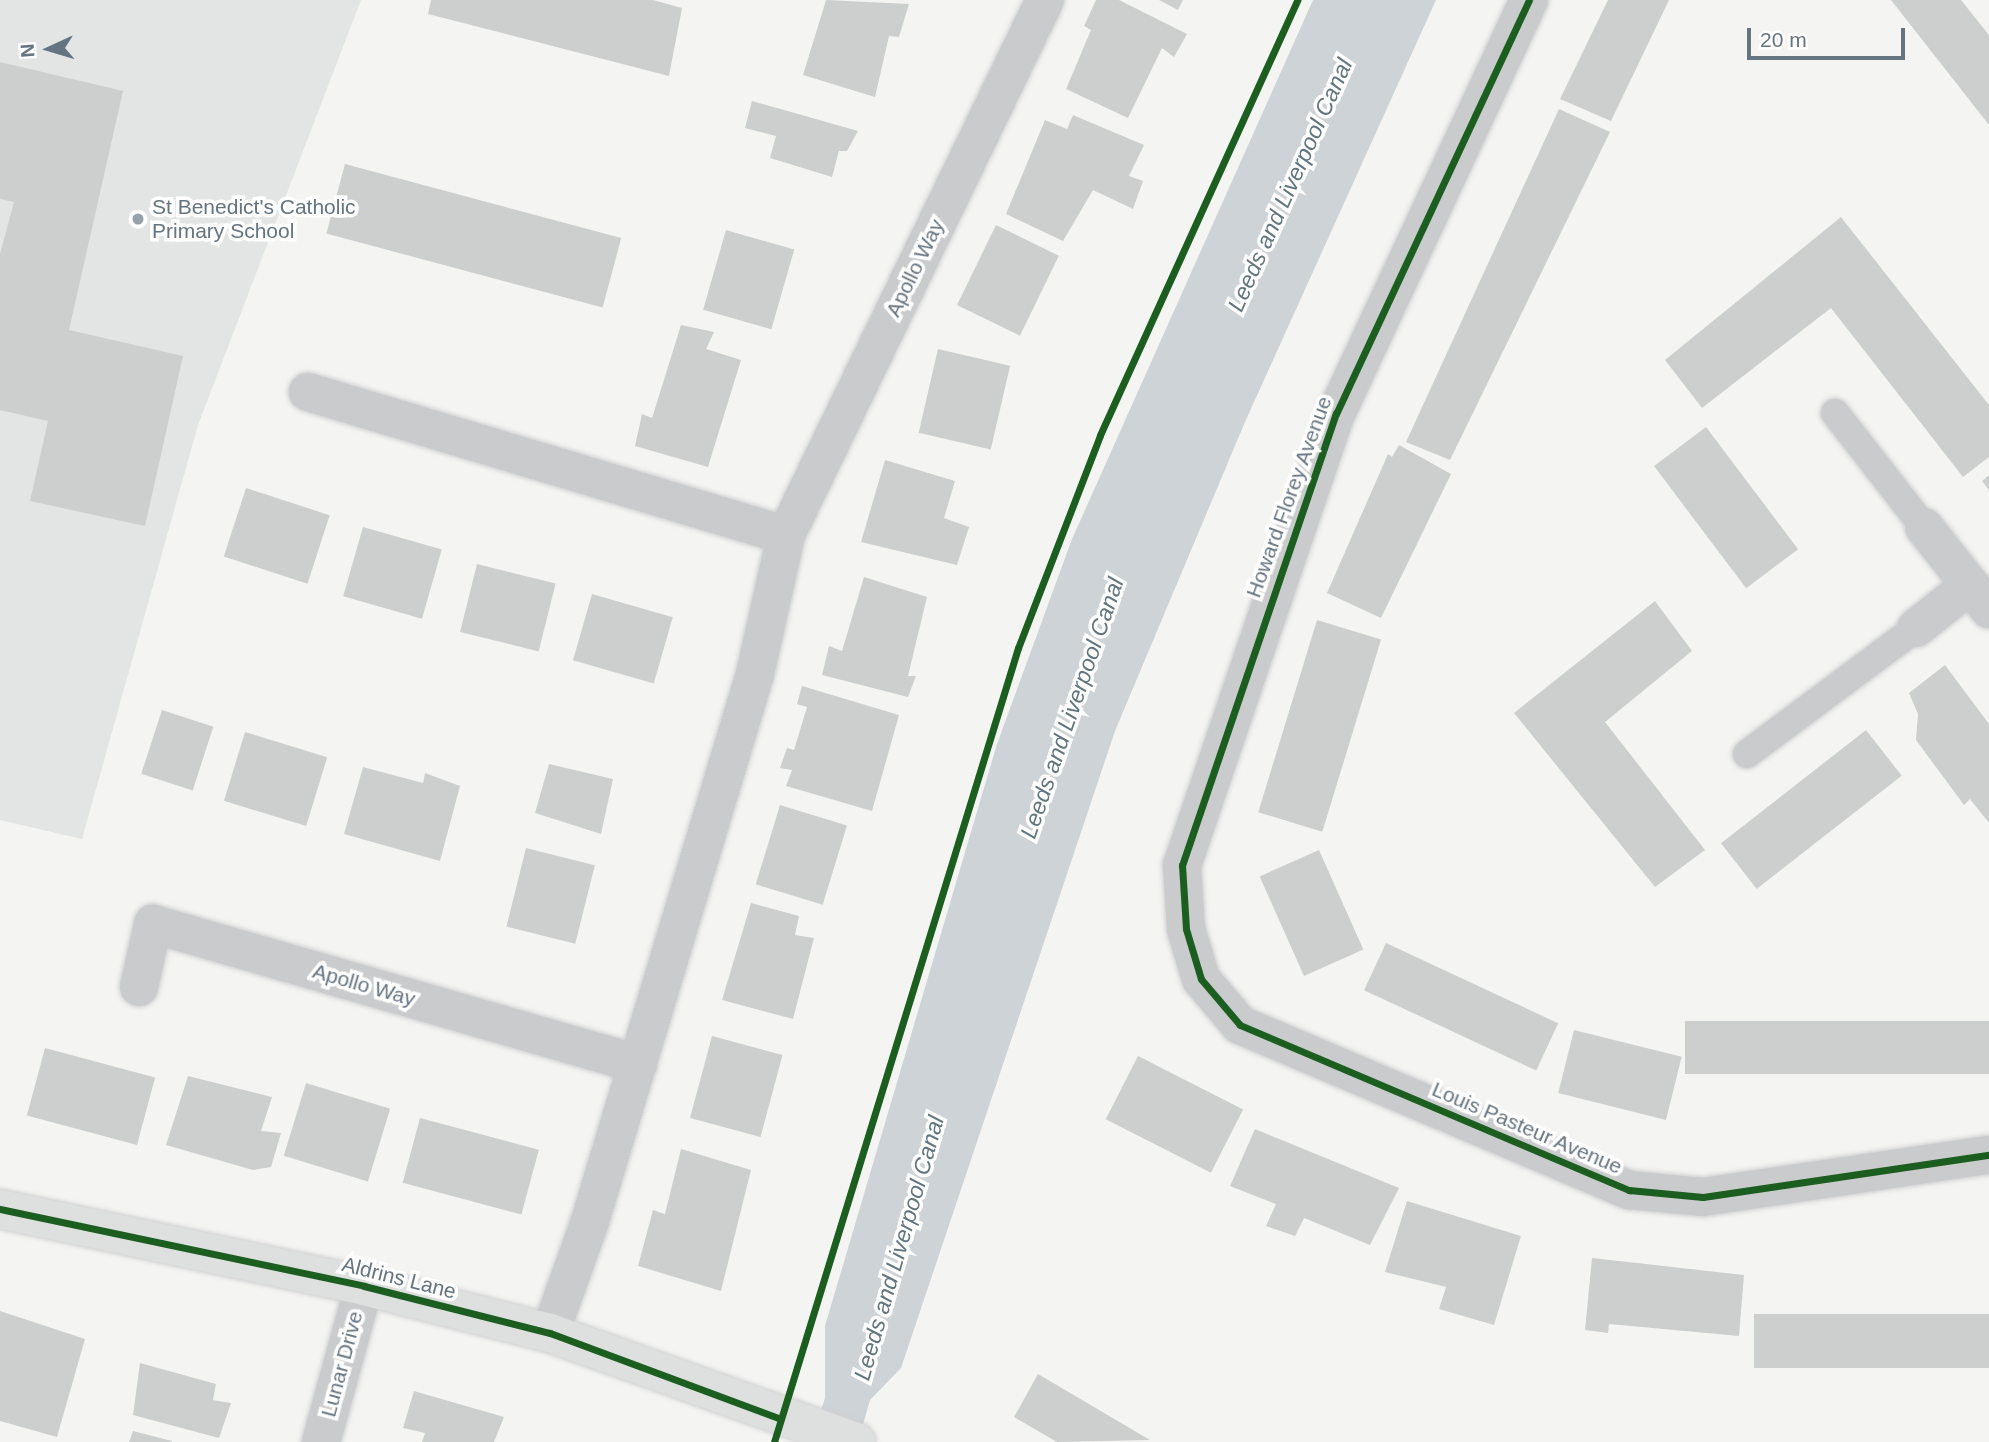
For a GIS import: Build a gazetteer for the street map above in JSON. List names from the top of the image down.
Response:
{
  "streets": {
    "street": [
      "Apollo Way",
      "Howard Florey Avenue",
      "Louis Pasteur Avenue",
      "Aldrins Lane",
      "Lunar Drive"
    ]
  },
  "crossings": [
    ["Apollo Way", "Aldrins Lane"],
    ["Howard Florey Avenue", "Louis Pasteur Avenue"],
    ["Aldrins Lane", "Lunar Drive"]
  ],
  "water": ["Leeds and Liverpool Canal"],
  "places": ["St Benedict's Catholic Primary School"],
  "scale_bar": "20 m",
  "north": "left"
}
